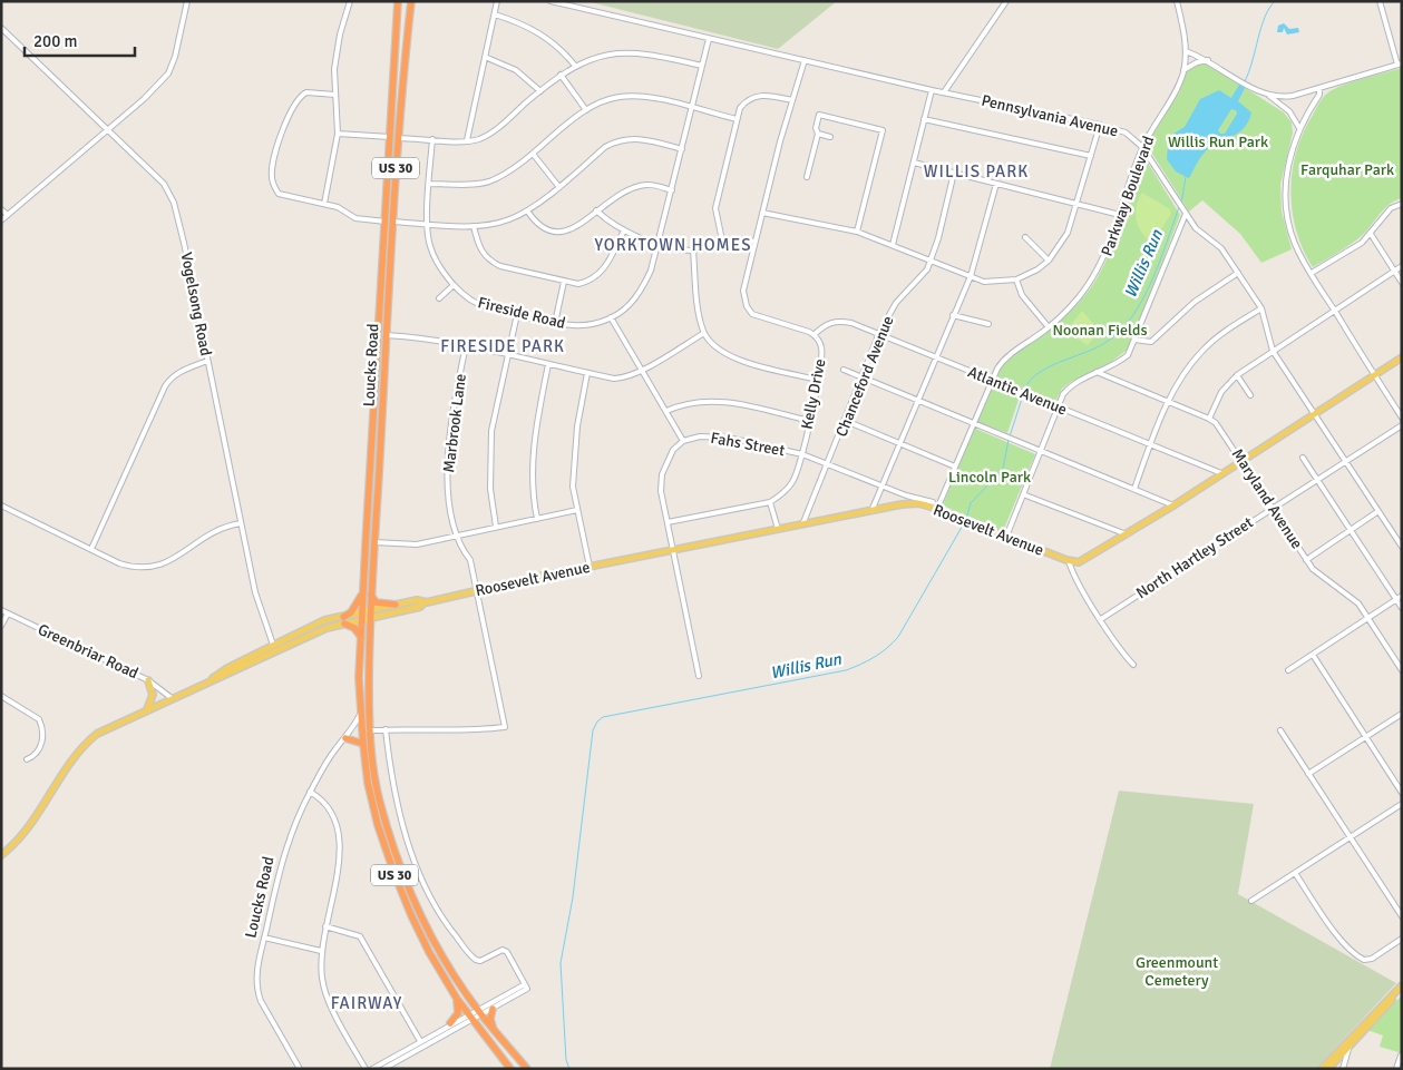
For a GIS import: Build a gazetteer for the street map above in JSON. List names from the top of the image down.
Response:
{
  "streets": {
    "highway": ["US 30", "Loucks Road"],
    "main road": ["Roosevelt Avenue"],
    "street": [
      "Pennsylvania Avenue",
      "Parkway Boulevard",
      "Vogelsong Road",
      "Fireside Road",
      "Chanceford Avenue",
      "Atlantic Avenue",
      "Kelly Drive",
      "Marbrook Lane",
      "Fahs Street",
      "Maryland Avenue",
      "North Hartley Street",
      "Greenbriar Road"
    ]
  },
  "crossings": [
    ["Pennsylvania Avenue", "Parkway Boulevard"],
    ["Pennsylvania Avenue", "North Hartley Street"],
    ["US 30", "Loucks Road"],
    ["Parkway Boulevard", "Atlantic Avenue"],
    ["Parkway Boulevard", "Roosevelt Avenue"],
    ["Vogelsong Road", "Roosevelt Avenue"],
    ["Loucks Road", "Roosevelt Avenue"],
    ["Chanceford Avenue", "Atlantic Avenue"],
    ["Chanceford Avenue", "Fahs Street"],
    ["Chanceford Avenue", "Roosevelt Avenue"],
    ["Atlantic Avenue", "Kelly Drive"],
    ["Kelly Drive", "Fahs Street"],
    ["Marbrook Lane", "Roosevelt Avenue"],
    ["Maryland Avenue", "North Hartley Street"],
    ["Roosevelt Avenue", "Greenbriar Road"]
  ],
  "districts": [
    "WILLIS PARK",
    "YORKTOWN HOMES",
    "FIRESIDE PARK",
    "FAIRWAY"
  ],
  "water": ["Willis Run"],
  "parks": [
    "Willis Run Park",
    "Farquhar Park",
    "Noonan Fields",
    "Lincoln Park",
    "Greenmount Cemetery"
  ],
  "scale_bar": "200 m"
}
